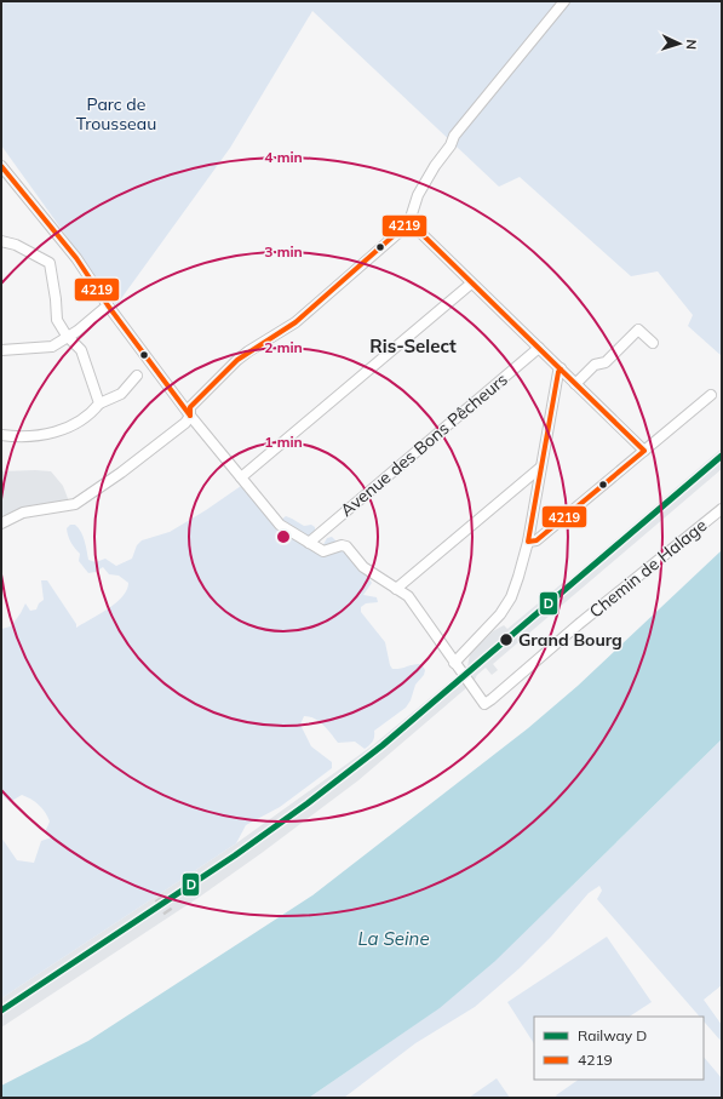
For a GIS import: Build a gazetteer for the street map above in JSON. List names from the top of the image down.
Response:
{
  "streets": {
    "street": ["Avenue des Bons Pêcheurs", "Chemin de Halage"]
  },
  "districts": ["Ris-Select"],
  "water": ["La Seine"],
  "parks": ["Parc de Trousseau"],
  "places": ["Grand Bourg"],
  "lines": ["transit line 4219", "rail line D"],
  "legend": ["Railway D", "4219"],
  "north": "right",
  "rings": [
    "4 min",
    "3 min",
    "2 min",
    "1 min"
  ]
}
